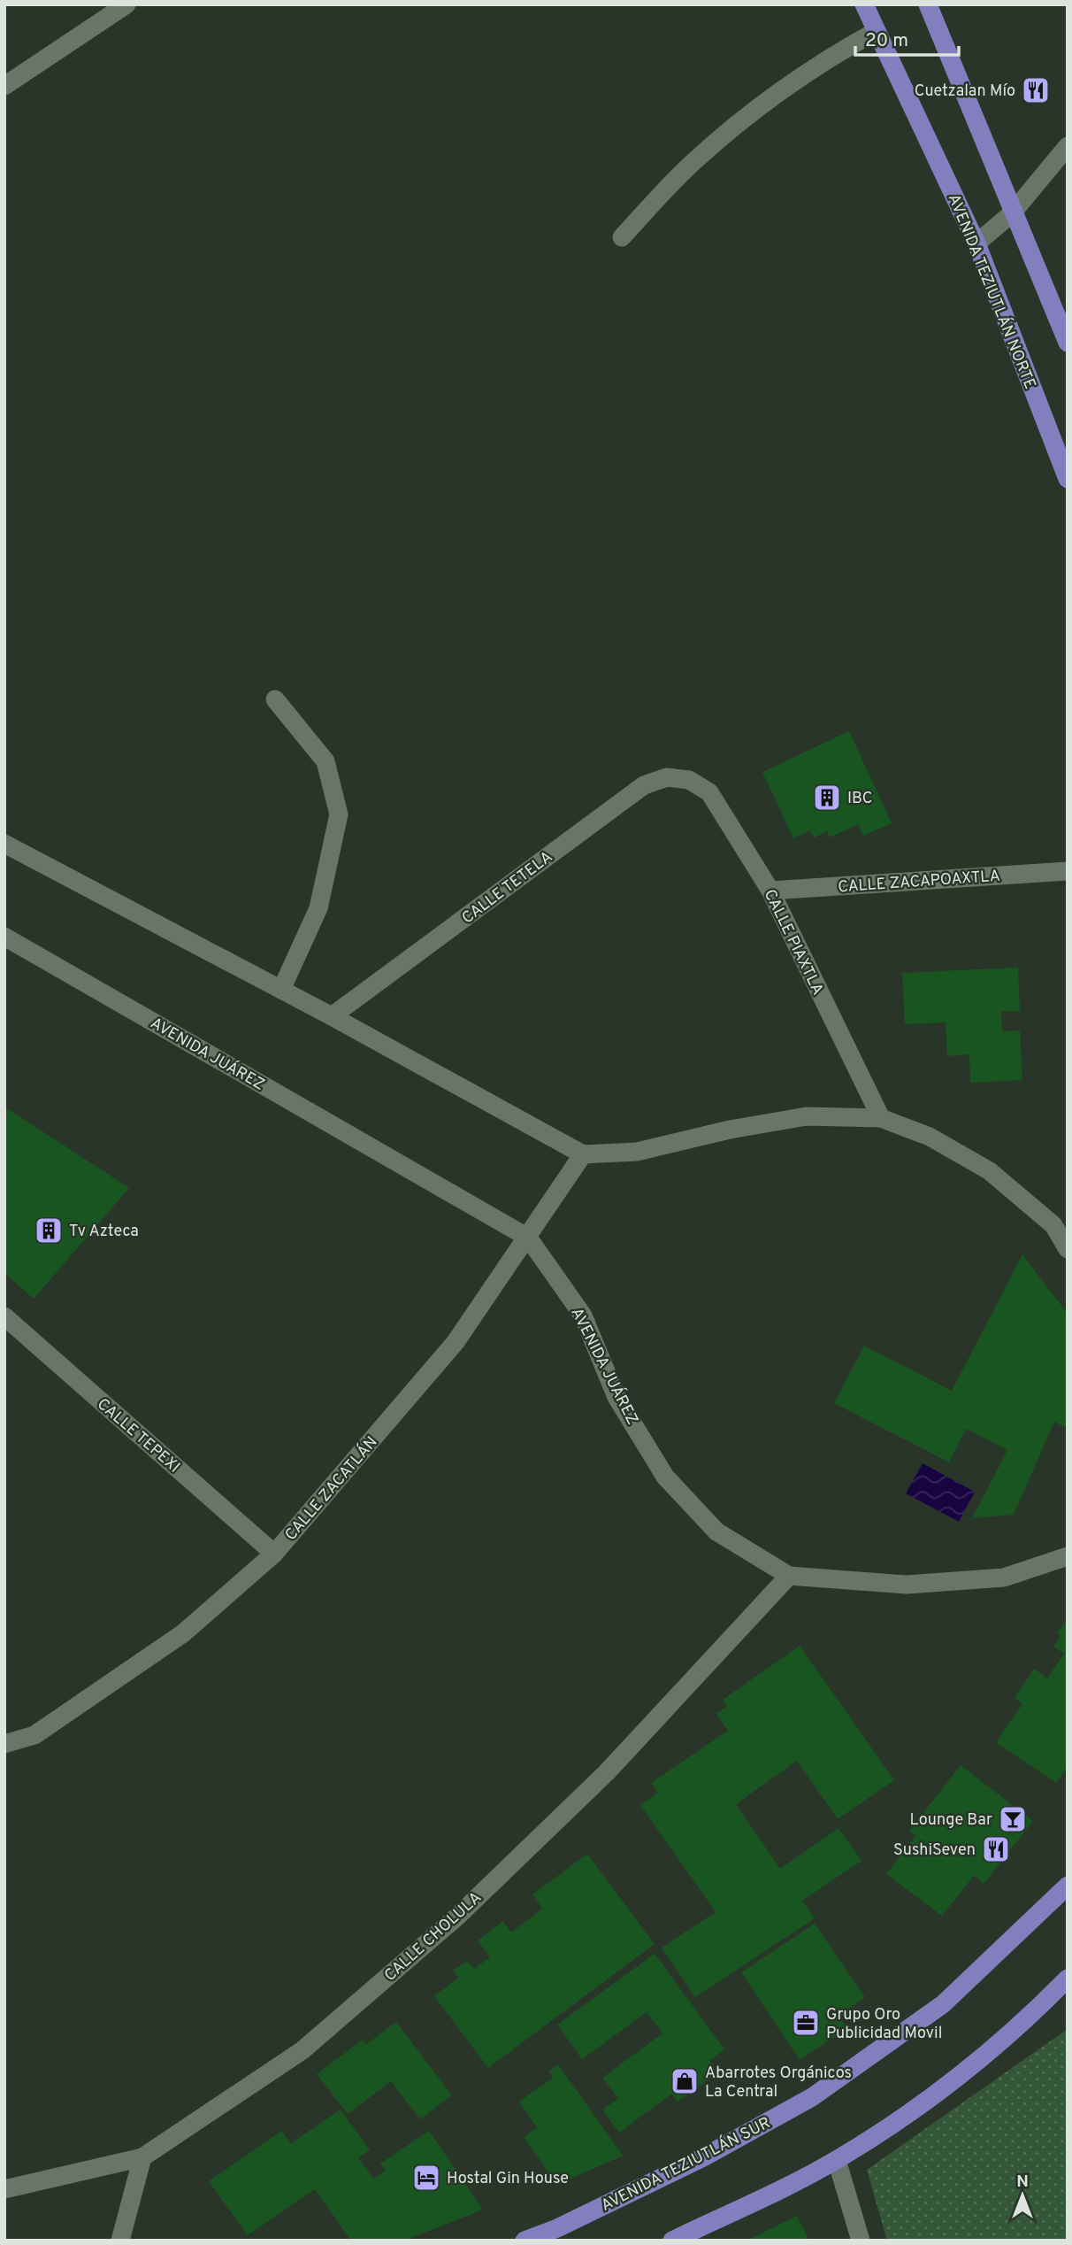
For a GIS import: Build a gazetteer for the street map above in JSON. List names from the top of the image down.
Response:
{
  "streets": {
    "main road": ["AVENIDA TEZIUTLÁN NORTE", "AVENIDA TEZIUTLÁN SUR"],
    "street": [
      "CALLE ZACAPOAXTLA",
      "CALLE TETELA",
      "CALLE PIAXTLA",
      "AVENIDA JUÁREZ",
      "CALLE TEPEXI",
      "CALLE ZACATLÁN",
      "CALLE CHOLULA"
    ]
  },
  "crossings": [
    ["CALLE ZACAPOAXTLA", "CALLE PIAXTLA"],
    ["CALLE TETELA", "CALLE PIAXTLA"],
    ["AVENIDA JUÁREZ", "CALLE ZACATLÁN"],
    ["AVENIDA JUÁREZ", "CALLE CHOLULA"],
    ["CALLE TEPEXI", "CALLE ZACATLÁN"]
  ],
  "places": {
    "restaurant": ["Cuetzalan Mío", "SushiSeven"],
    "building": ["IBC", "Tv Azteca"],
    "bar": ["Lounge Bar"],
    "office": ["Grupo Oro Publicidad Movil"],
    "shop": ["Abarrotes Orgánicos La Central"],
    "hotel": ["Hostal Gin House"]
  },
  "scale_bar": "20 m",
  "north": "top"
}
